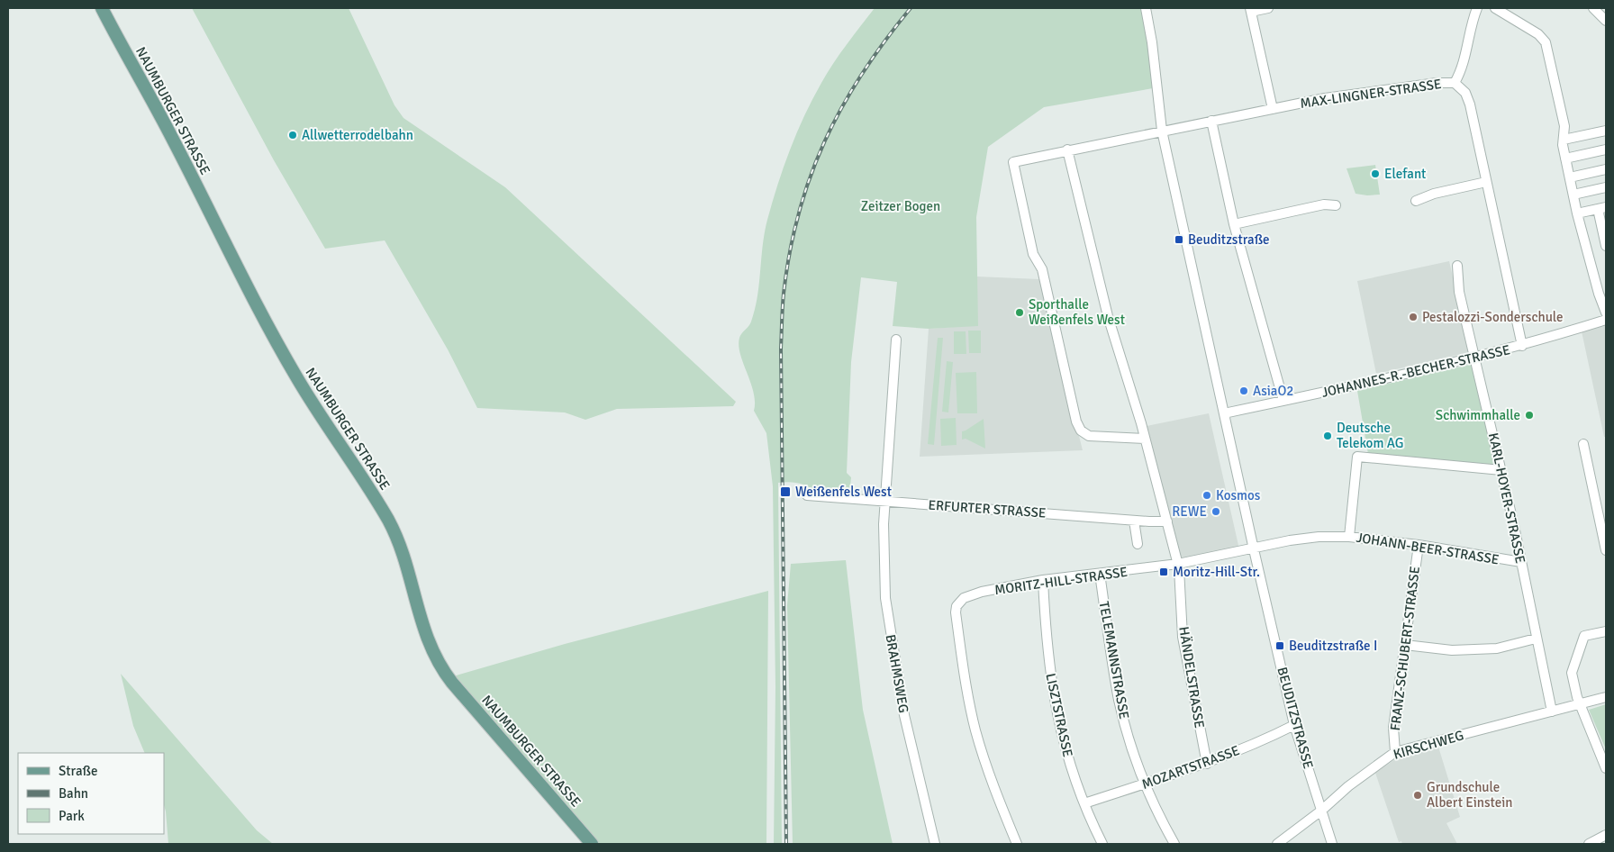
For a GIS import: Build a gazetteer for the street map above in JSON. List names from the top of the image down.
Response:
{
  "streets": {
    "main road": ["NAUMBURGER STRASSE"],
    "street": [
      "MAX-LINGNER-STRASSE",
      "JOHANNES-R.-BECHER-STRASSE",
      "KARL-HOYER-STRASSE",
      "ERFURTER STRASSE",
      "JOHANN-BEER-STRASSE",
      "MORITZ-HILL-STRASSE",
      "FRANZ-SCHUBERT-STRASSE",
      "TELEMANNSTRASSE",
      "BRAHMSWEG",
      "HÄNDELSTRASSE",
      "LISZTSTRASSE",
      "BEUDITZSTRASSE",
      "KIRSCHWEG",
      "MOZARTSTRASSE"
    ]
  },
  "crossings": [
    ["MAX-LINGNER-STRASSE", "HÄNDELSTRASSE"],
    ["MAX-LINGNER-STRASSE", "BEUDITZSTRASSE"],
    ["JOHANNES-R.-BECHER-STRASSE", "KARL-HOYER-STRASSE"],
    ["JOHANNES-R.-BECHER-STRASSE", "BEUDITZSTRASSE"],
    ["KARL-HOYER-STRASSE", "JOHANN-BEER-STRASSE"],
    ["KARL-HOYER-STRASSE", "KIRSCHWEG"],
    ["ERFURTER STRASSE", "BRAHMSWEG"],
    ["ERFURTER STRASSE", "HÄNDELSTRASSE"],
    ["JOHANN-BEER-STRASSE", "MORITZ-HILL-STRASSE"],
    ["JOHANN-BEER-STRASSE", "FRANZ-SCHUBERT-STRASSE"],
    ["JOHANN-BEER-STRASSE", "BEUDITZSTRASSE"],
    ["MORITZ-HILL-STRASSE", "TELEMANNSTRASSE"],
    ["MORITZ-HILL-STRASSE", "HÄNDELSTRASSE"],
    ["MORITZ-HILL-STRASSE", "LISZTSTRASSE"],
    ["MORITZ-HILL-STRASSE", "BEUDITZSTRASSE"],
    ["FRANZ-SCHUBERT-STRASSE", "KIRSCHWEG"],
    ["TELEMANNSTRASSE", "MOZARTSTRASSE"],
    ["HÄNDELSTRASSE", "MOZARTSTRASSE"],
    ["LISZTSTRASSE", "MOZARTSTRASSE"],
    ["BEUDITZSTRASSE", "KIRSCHWEG"],
    ["BEUDITZSTRASSE", "MOZARTSTRASSE"]
  ],
  "parks": ["Zeitzer Bogen"],
  "places": {
    "other": [
      "Allwetterrodelbahn",
      "Elefant",
      "Sporthalle Weißenfels West",
      "Pestalozzi-Sonderschule",
      "AsiaO2",
      "Schwimmhalle",
      "Deutsche Telekom AG",
      "Kosmos",
      "REWE",
      "Grundschule Albert Einstein"
    ],
    "transit": [
      "Beuditzstraße",
      "Weißenfels West",
      "Moritz-Hill-Str.",
      "Beuditzstraße I"
    ]
  },
  "legend": ["Straße", "Bahn", "Park"]
}
